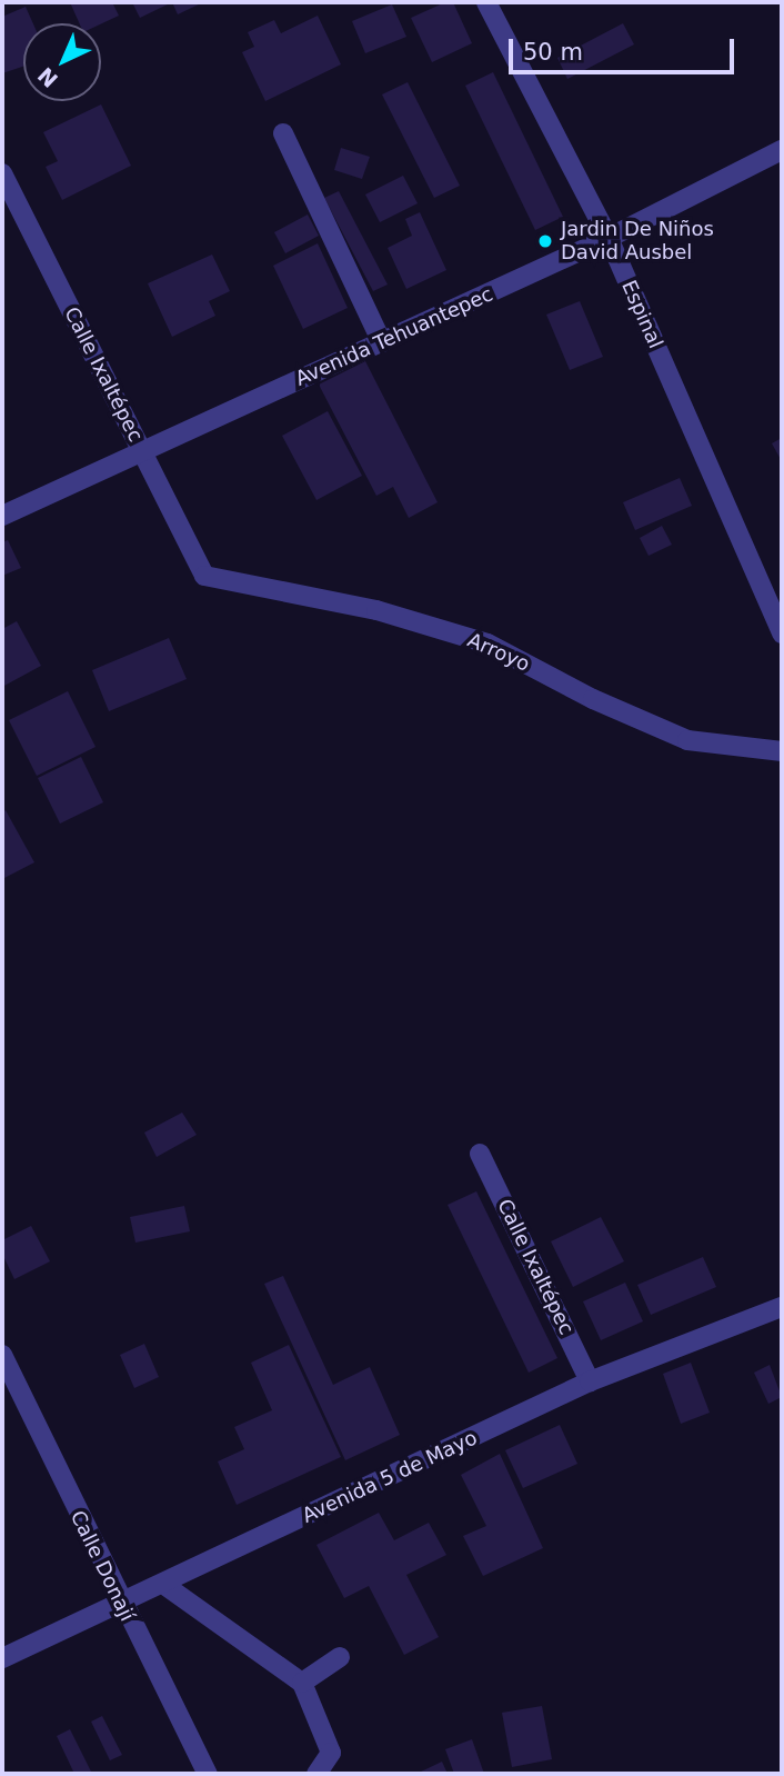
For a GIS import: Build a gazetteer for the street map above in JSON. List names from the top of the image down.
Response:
{
  "streets": {
    "street": [
      "Espinal",
      "Avenida Tehuantepec",
      "Calle Ixaltépec",
      "Arroyo",
      "Avenida 5 de Mayo",
      "Calle Donají"
    ]
  },
  "crossings": [
    ["Espinal", "Avenida Tehuantepec"],
    ["Avenida Tehuantepec", "Calle Ixaltépec"],
    ["Calle Ixaltépec", "Arroyo"],
    ["Calle Ixaltépec", "Avenida 5 de Mayo"],
    ["Avenida 5 de Mayo", "Calle Donají"]
  ],
  "places": ["Jardin De Niños David Ausbel"],
  "scale_bar": "50 m",
  "north": "bottom left"
}
